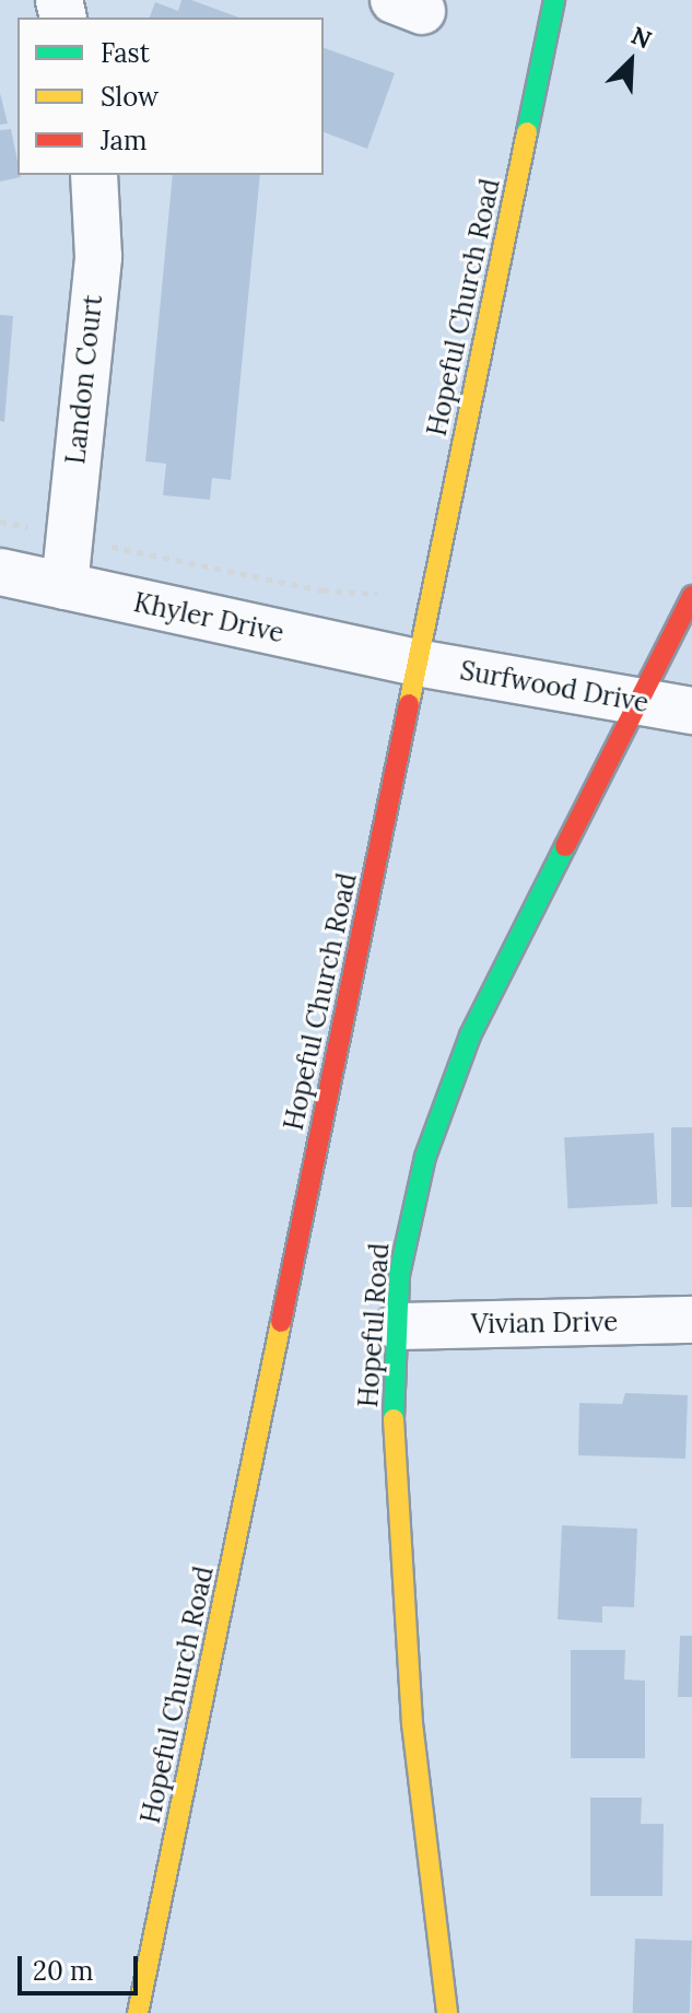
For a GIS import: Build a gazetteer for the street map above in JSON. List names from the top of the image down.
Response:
{
  "streets": {
    "main road": ["Hopeful Church Road", "Hopeful Road"],
    "street": [
      "Landon Court",
      "Khyler Drive",
      "Surfwood Drive",
      "Vivian Drive"
    ]
  },
  "crossings": [
    ["Hopeful Church Road", "Khyler Drive"],
    ["Hopeful Church Road", "Surfwood Drive"],
    ["Landon Court", "Khyler Drive"],
    ["Khyler Drive", "Surfwood Drive"],
    ["Surfwood Drive", "Hopeful Road"],
    ["Vivian Drive", "Hopeful Road"]
  ],
  "legend": ["Fast", "Slow", "Jam"],
  "scale_bar": "20 m",
  "north": "top right"
}
